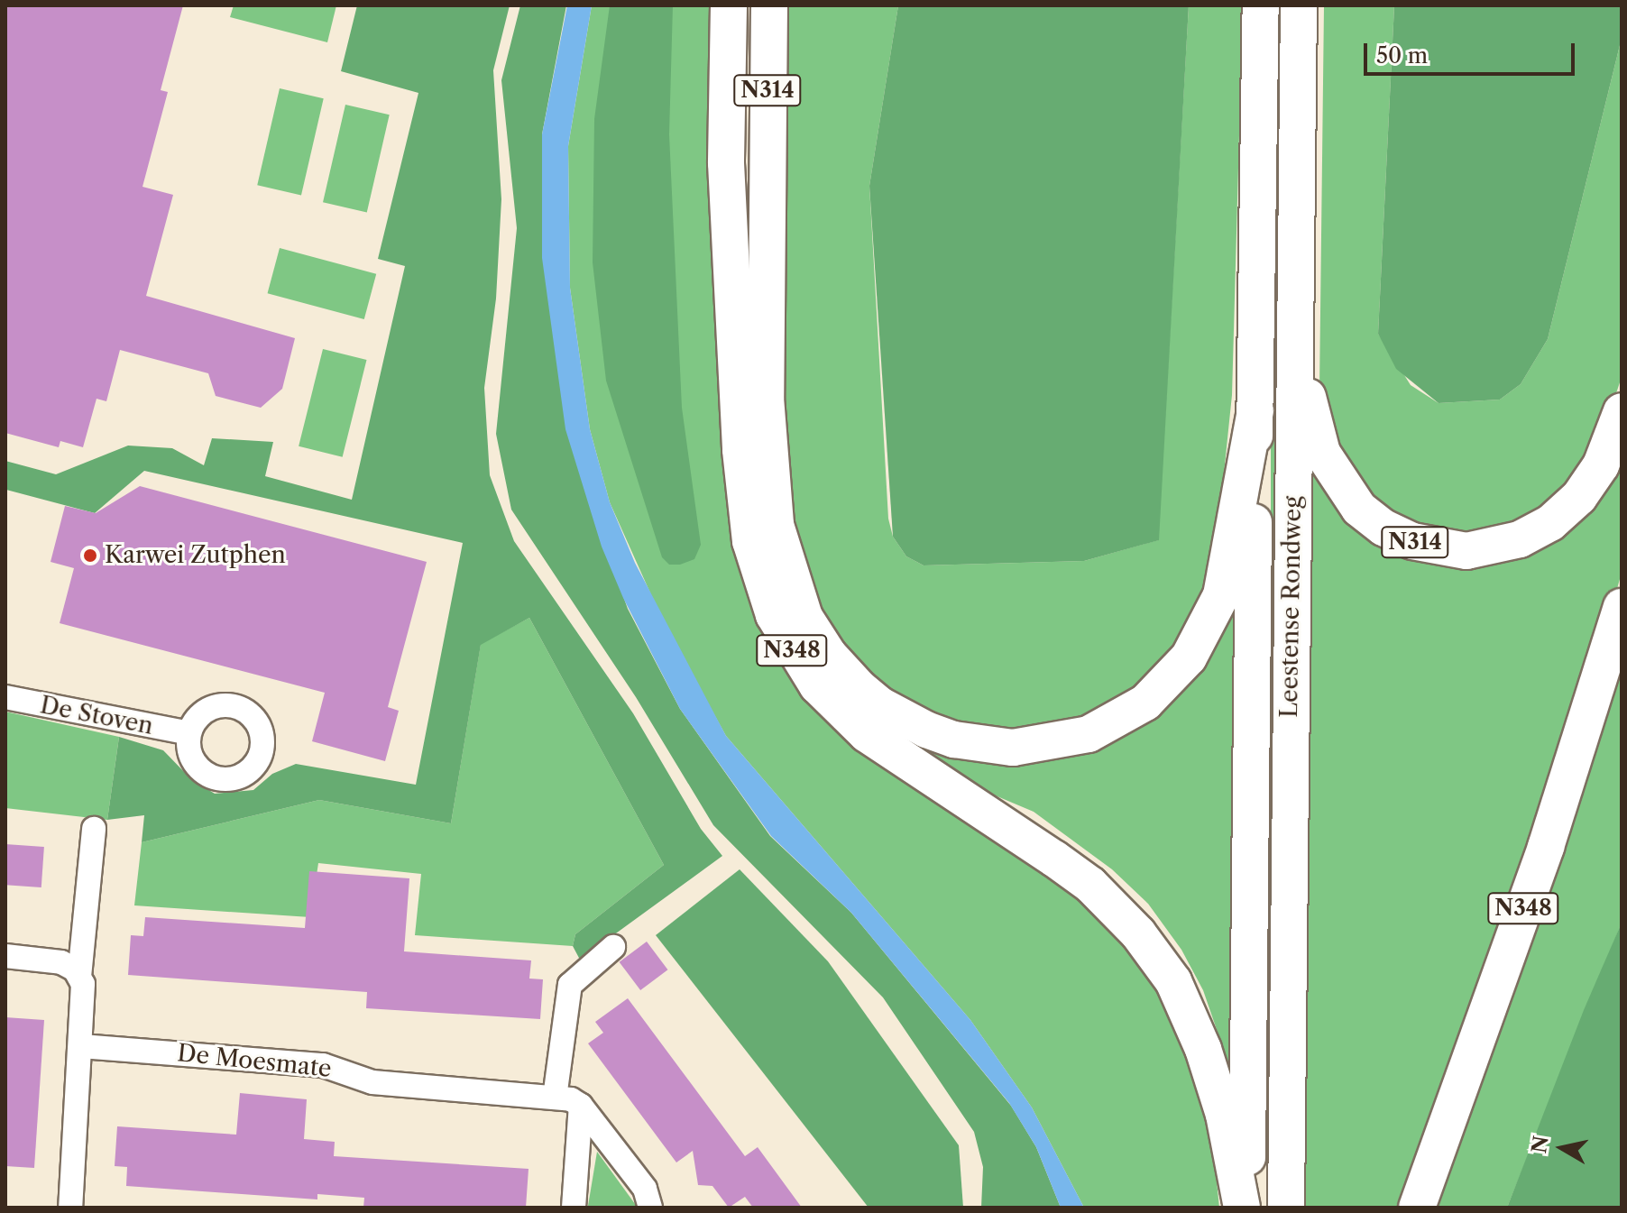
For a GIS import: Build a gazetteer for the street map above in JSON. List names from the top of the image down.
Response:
{
  "streets": {
    "main road": ["N314", "Leestense Rondweg", "N348"],
    "street": ["De Stoven", "De Moesmate"]
  },
  "crossings": [
    ["N314", "Leestense Rondweg"],
    ["Leestense Rondweg", "N348"]
  ],
  "places": ["Karwei Zutphen"],
  "scale_bar": "50 m",
  "north": "left"
}
